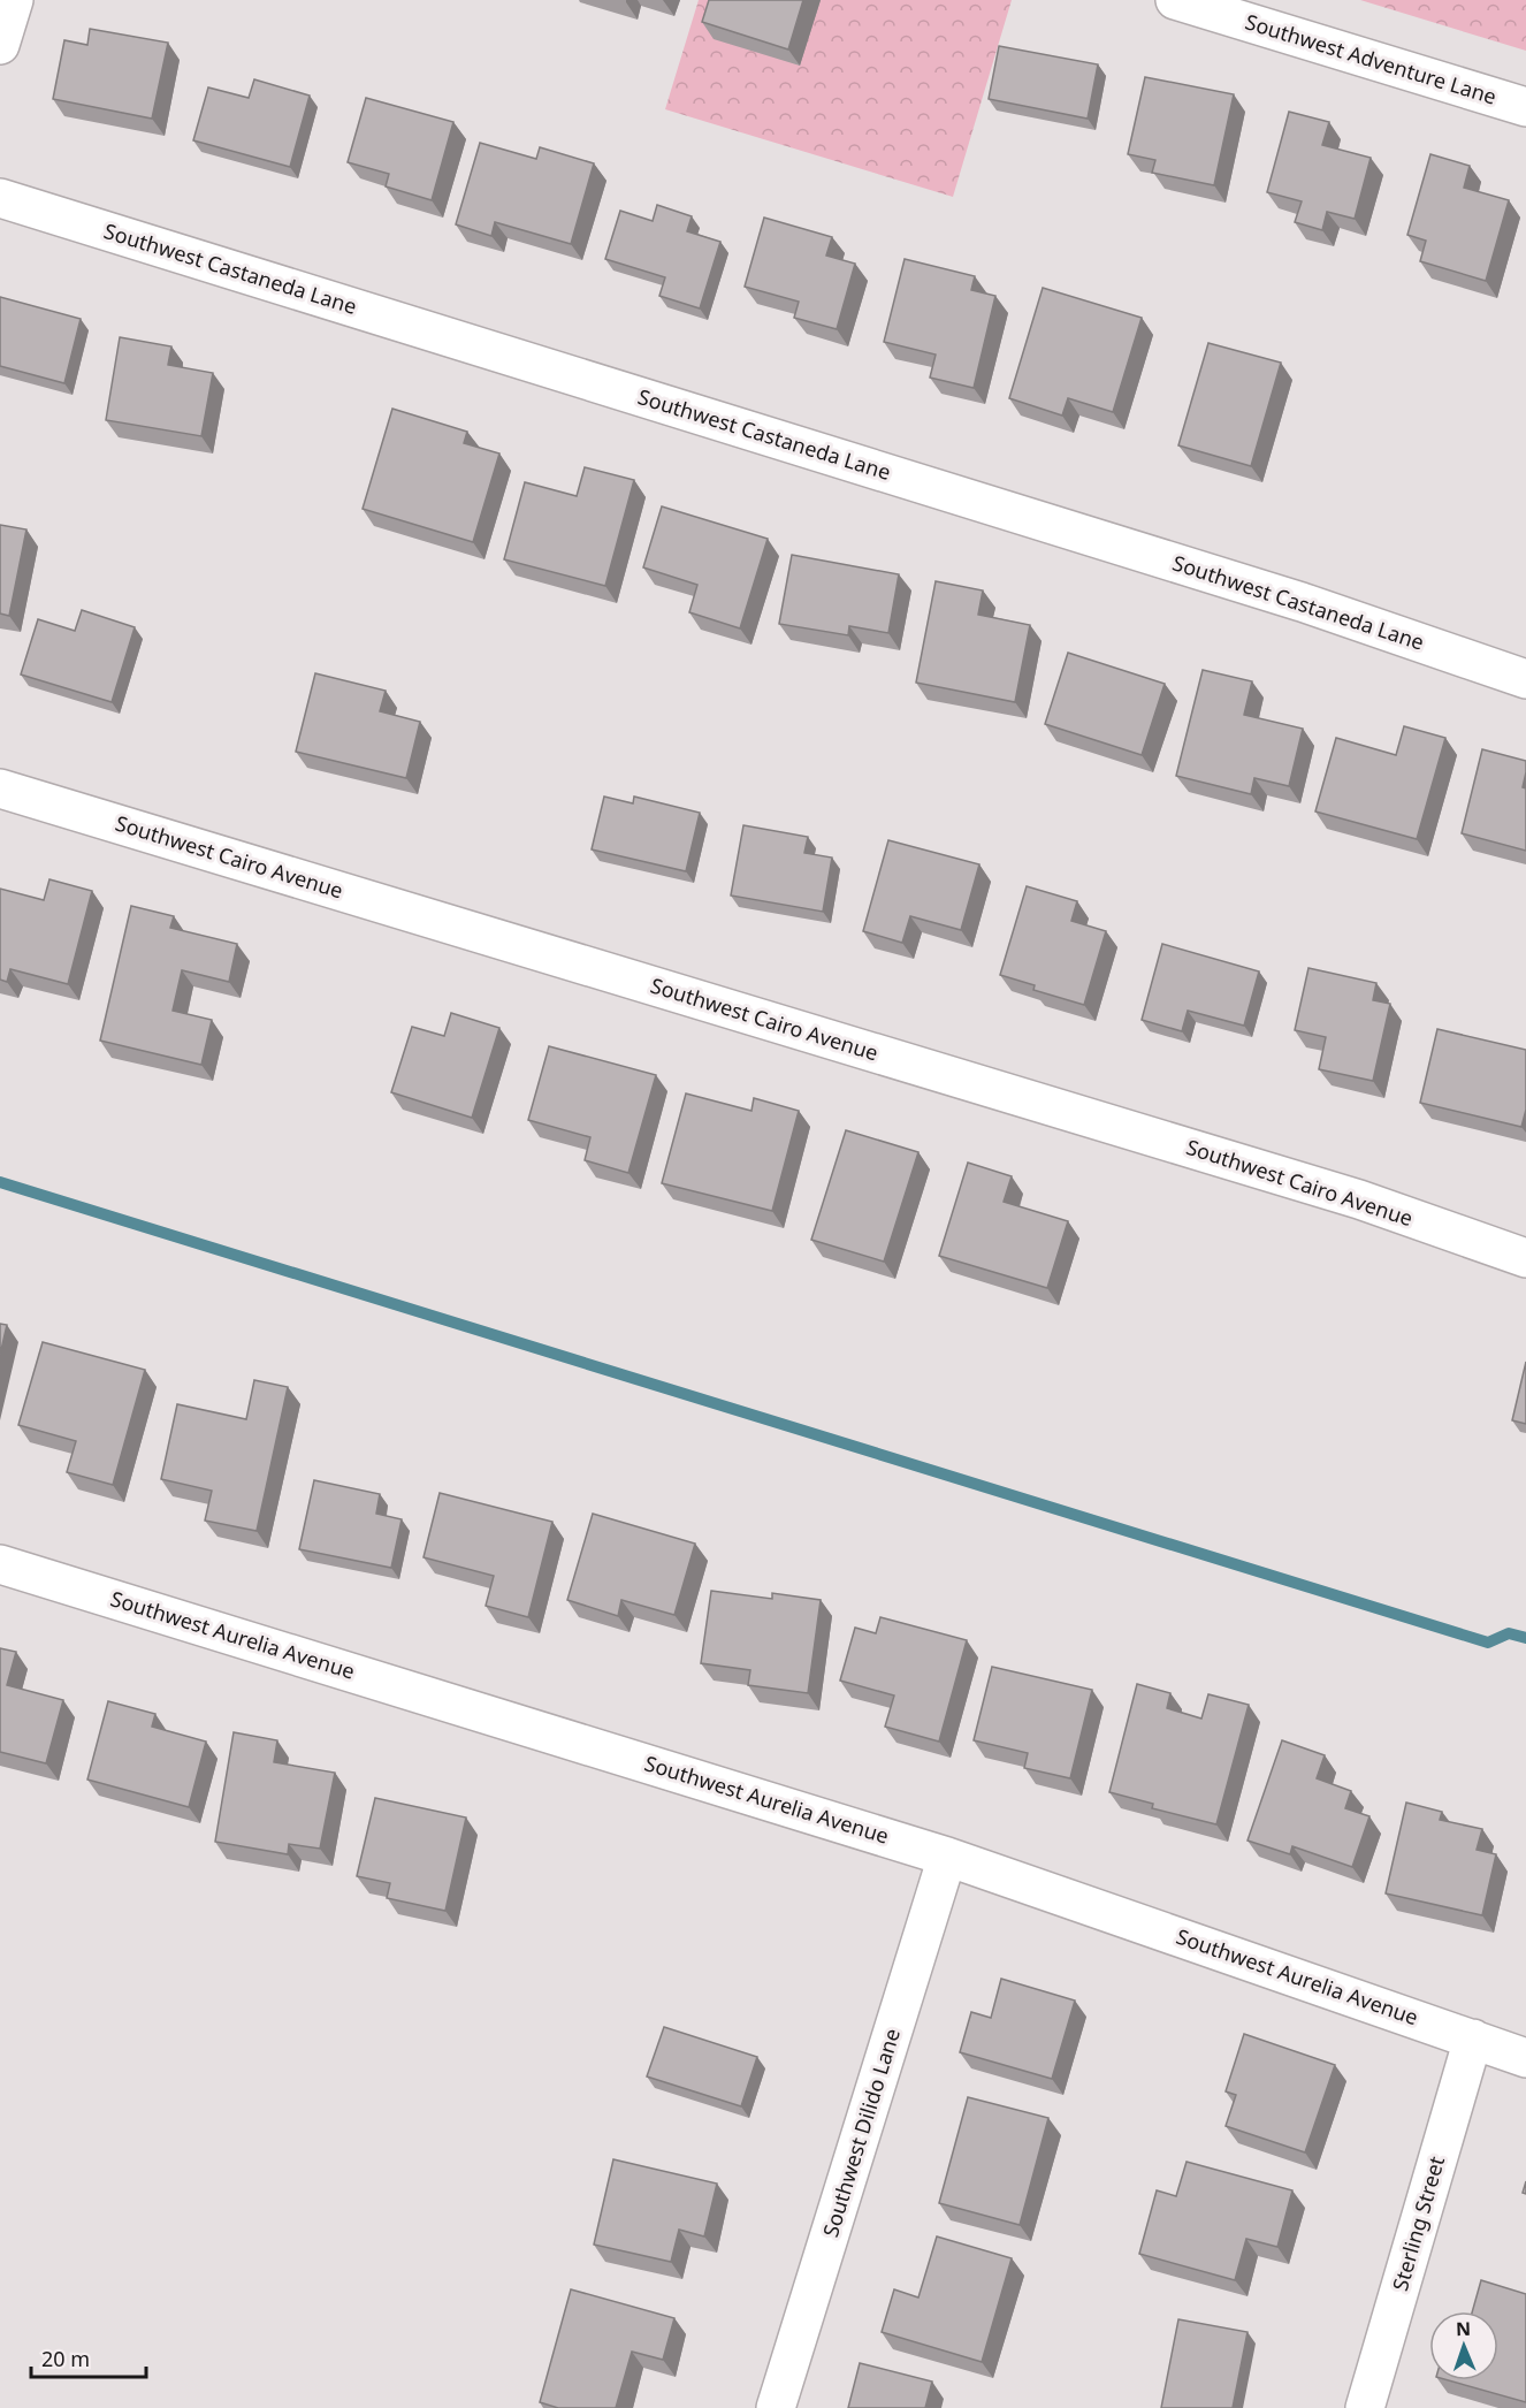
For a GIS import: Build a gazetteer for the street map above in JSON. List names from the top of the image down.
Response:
{
  "streets": {
    "street": [
      "Southwest Adventure Lane",
      "Southwest Castaneda Lane",
      "Southwest Cairo Avenue",
      "Southwest Aurelia Avenue",
      "Southwest Dilido Lane",
      "Sterling Street"
    ]
  },
  "crossings": [
    ["Southwest Aurelia Avenue", "Southwest Dilido Lane"],
    ["Southwest Aurelia Avenue", "Sterling Street"]
  ],
  "scale_bar": "20 m",
  "north": "top"
}
